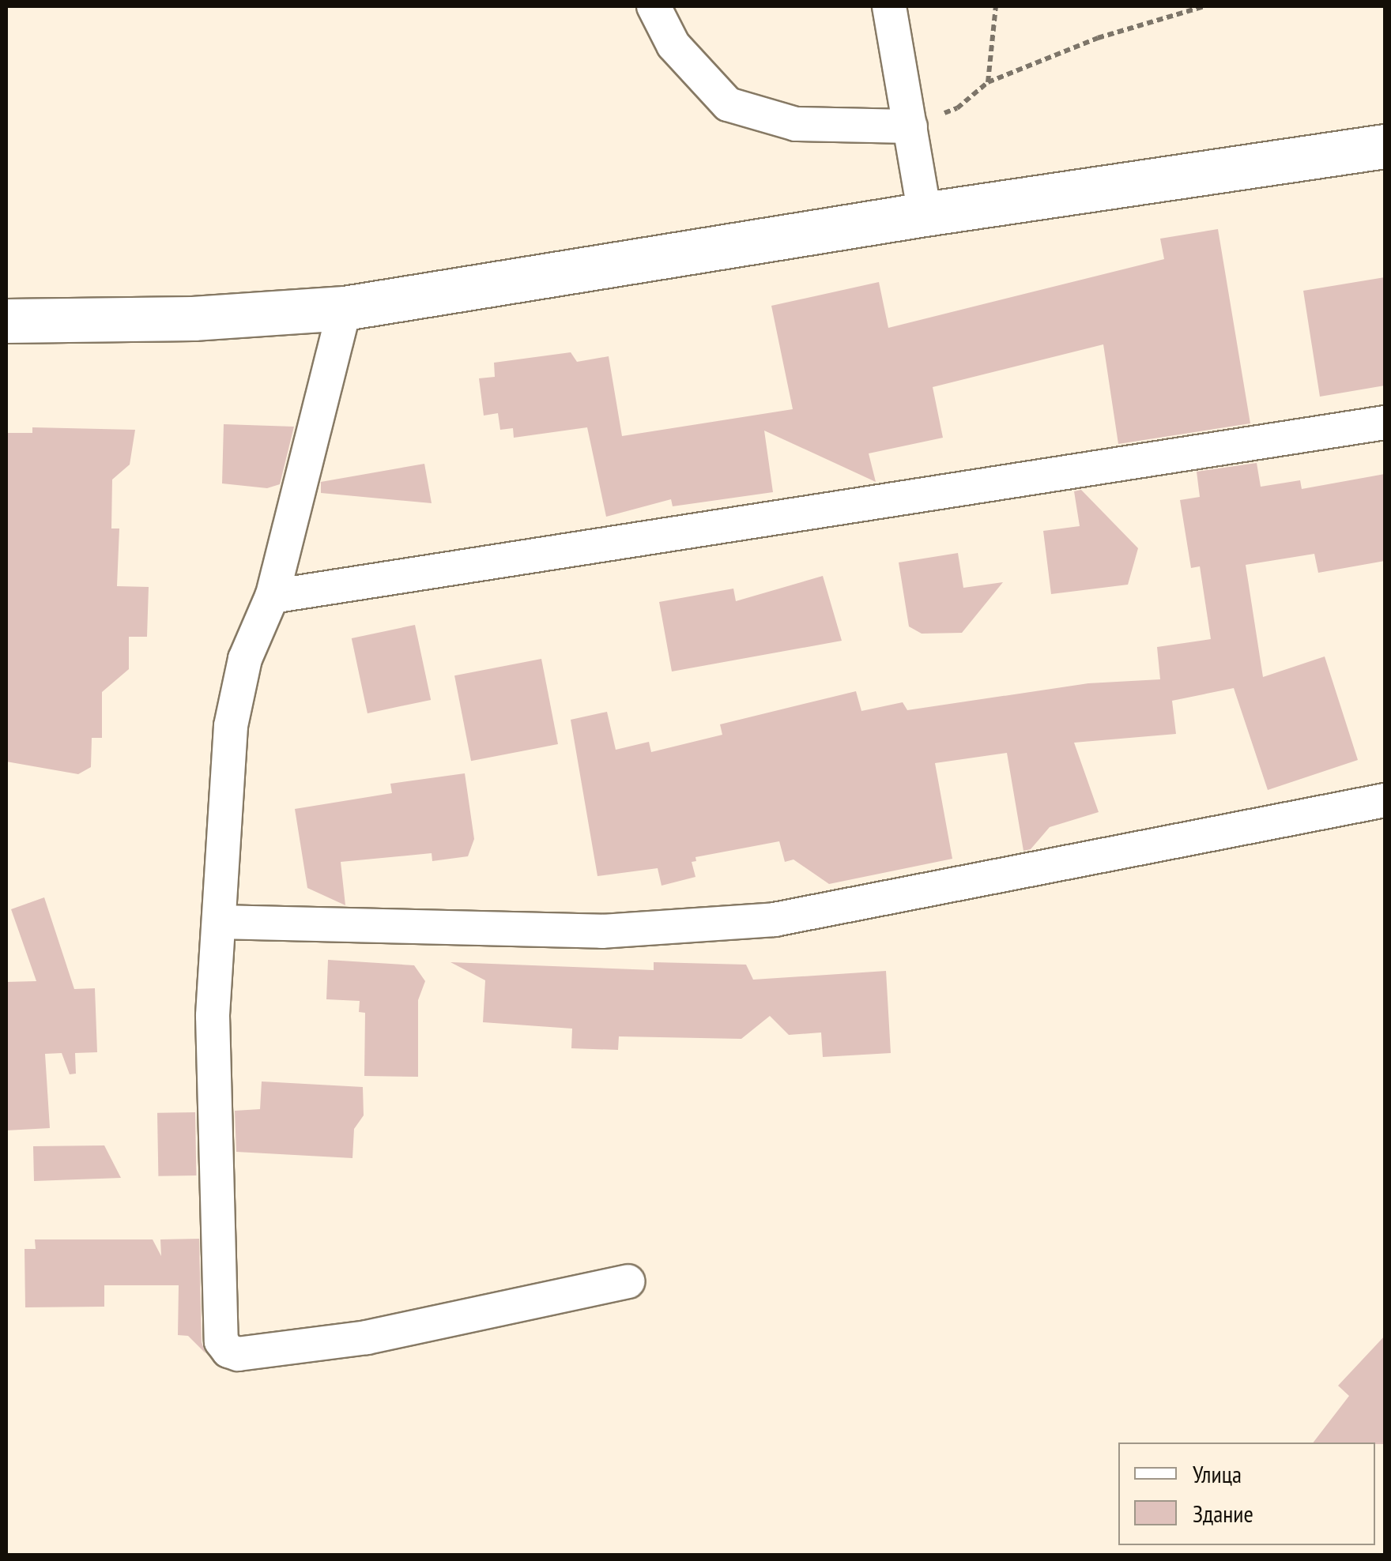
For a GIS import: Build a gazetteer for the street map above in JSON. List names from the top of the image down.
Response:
{
  "legend": ["Улица", "Здание"]
}
